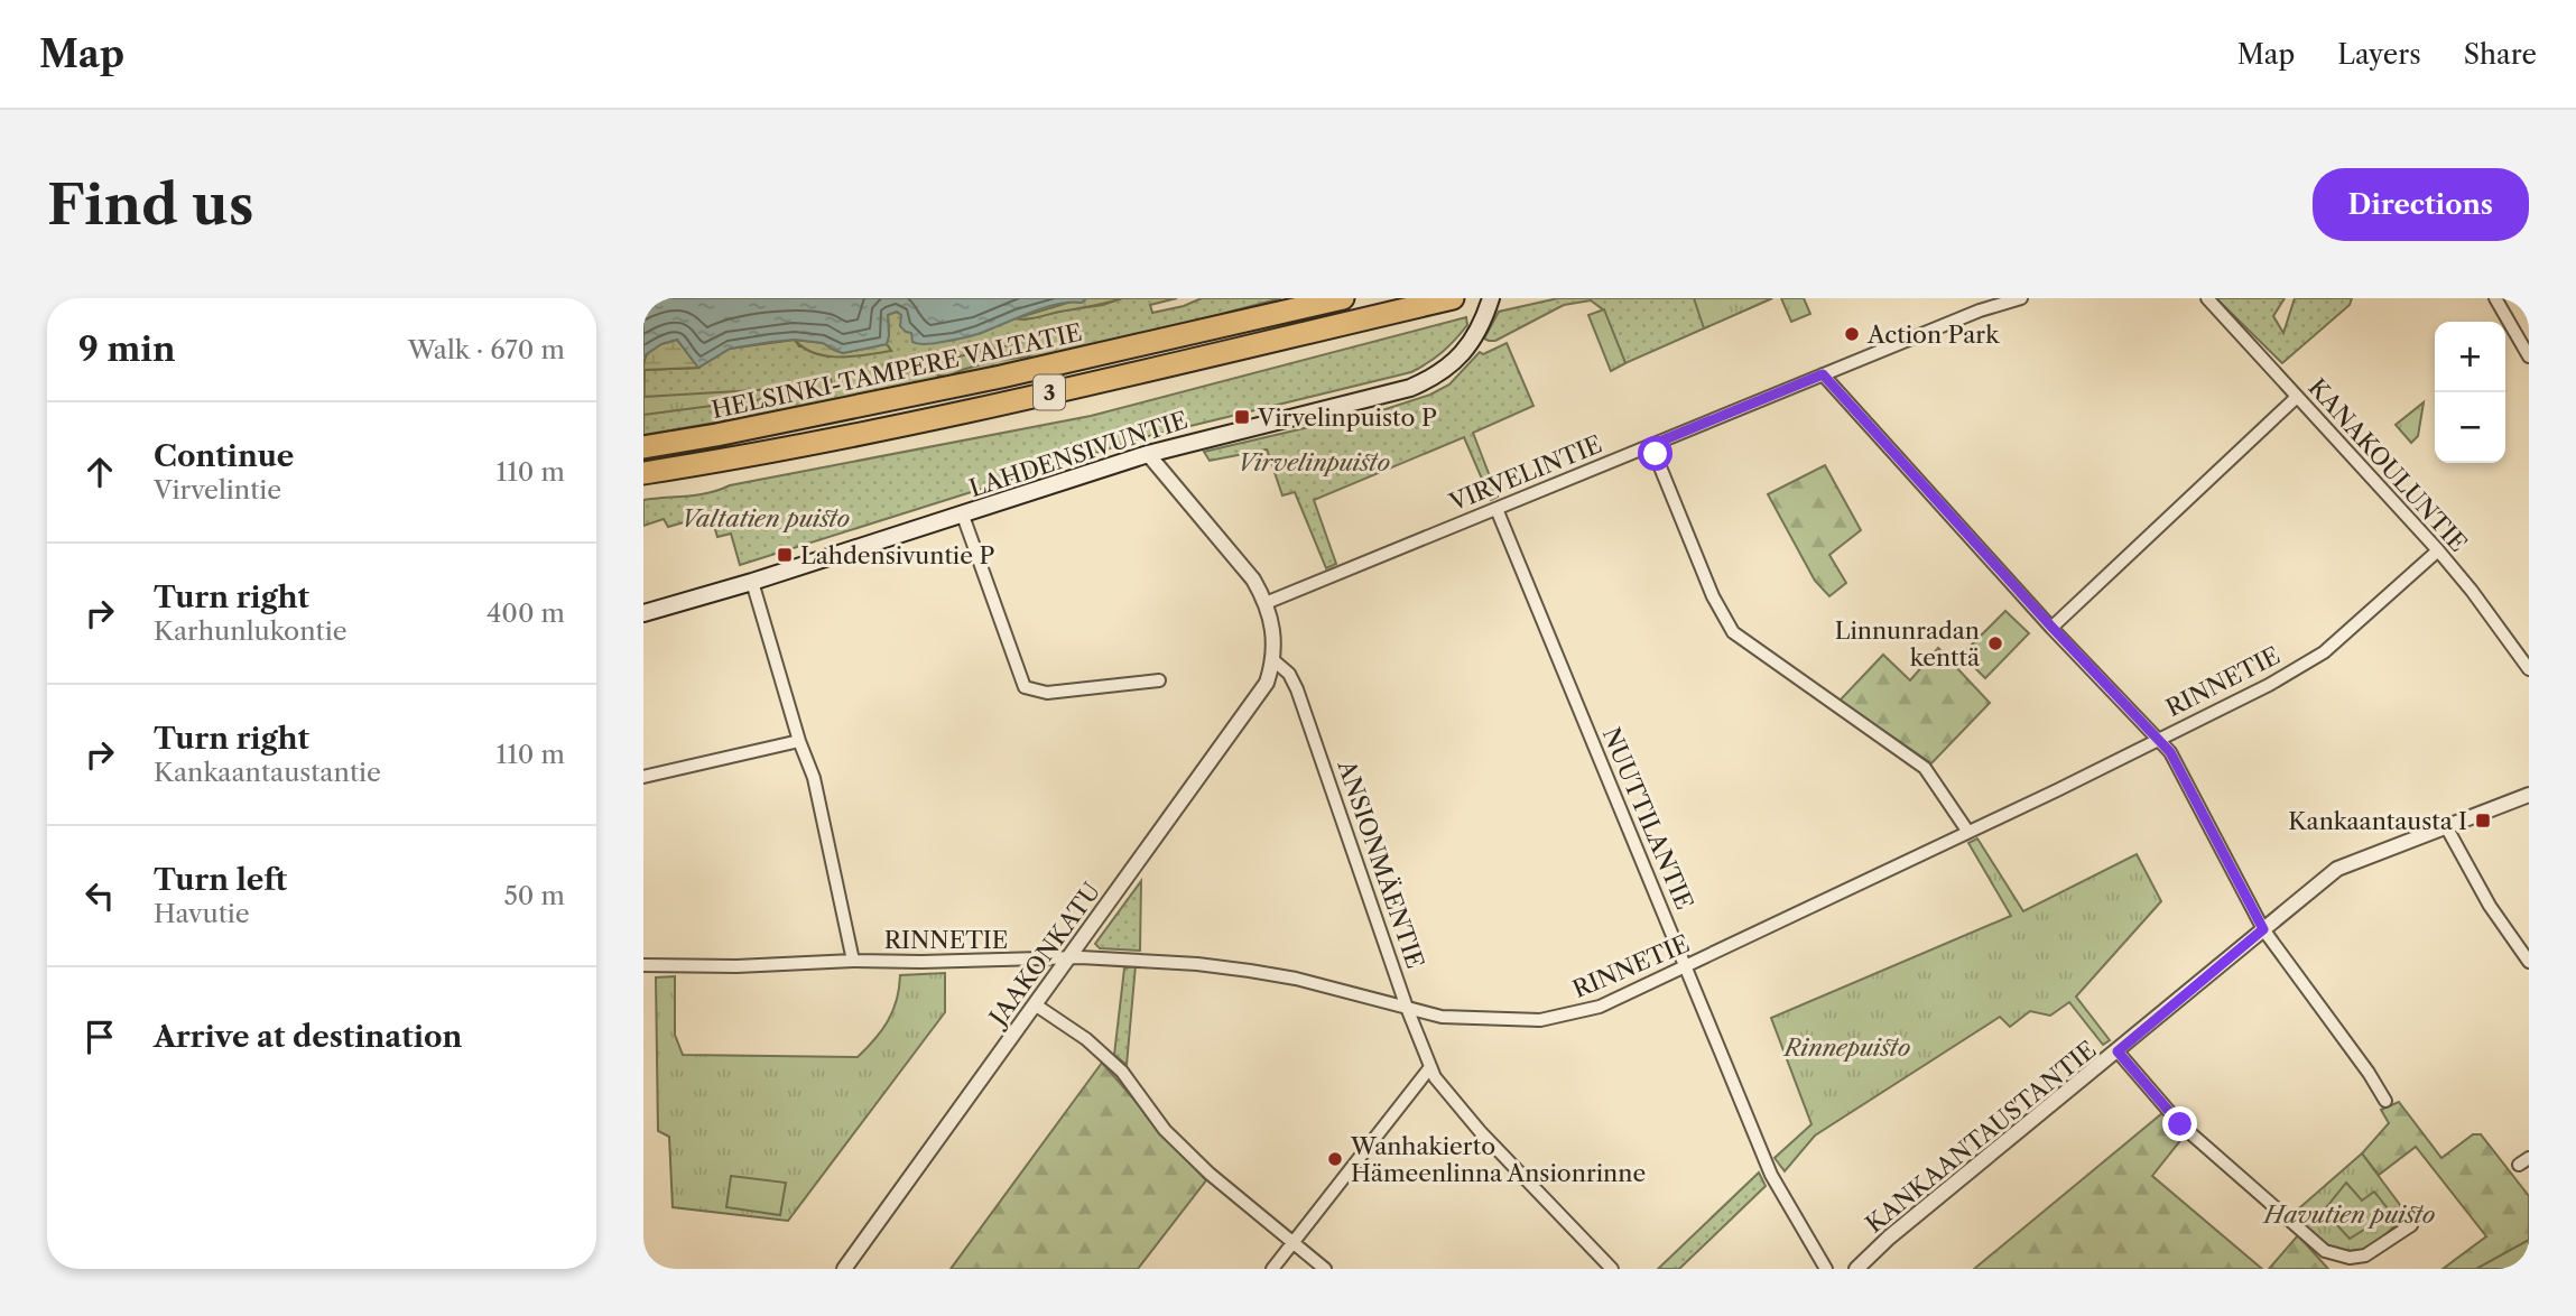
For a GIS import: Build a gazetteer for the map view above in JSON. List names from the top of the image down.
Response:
{
  "streets": {
    "highway": ["HELSINKI-TAMPERE VALTATIE", "3"],
    "main road": ["LAHDENSIVUNTIE"],
    "street": [
      "KANAKOULUNTIE",
      "VIRVELINTIE",
      "RINNETIE",
      "NUUTTILANTIE",
      "ANSIONMÄENTIE",
      "JAAKONKATU",
      "KANKAANTAUSTANTIE"
    ]
  },
  "crossings": [
    ["KANAKOULUNTIE", "RINNETIE"],
    ["VIRVELINTIE", "NUUTTILANTIE"],
    ["RINNETIE", "NUUTTILANTIE"],
    ["RINNETIE", "ANSIONMÄENTIE"],
    ["RINNETIE", "JAAKONKATU"],
    ["ANSIONMÄENTIE", "JAAKONKATU"]
  ],
  "parks": [
    "Virvelinpuisto",
    "Valtatien puisto",
    "Rinnepuisto",
    "Havutien puisto"
  ],
  "places": {
    "other": ["Action Park", "Linnunradan kenttä", "Wanhakierto Hämeenlinna Ansionrinne"],
    "transit": ["Virvelinpuisto P", "Lahdensivuntie P", "Kankaantausta I"]
  },
  "page": {
    "header": "Map",
    "nav": ["Map", "Layers", "Share"],
    "buttons": "Directions",
    "title": "Find us",
    "heading": ["9 min", "Walk · 670 m"],
    "map_buttons": ["+", "−"],
    "list": [
      ["Continue", "Virvelintie", "110 m"],
      ["Turn right", "Karhunlukontie", "400 m"],
      ["Turn right", "Kankaantaustantie", "110 m"],
      ["Turn left", "Havutie", "50 m"],
      "Arrive at destination"
    ]
  }
}
